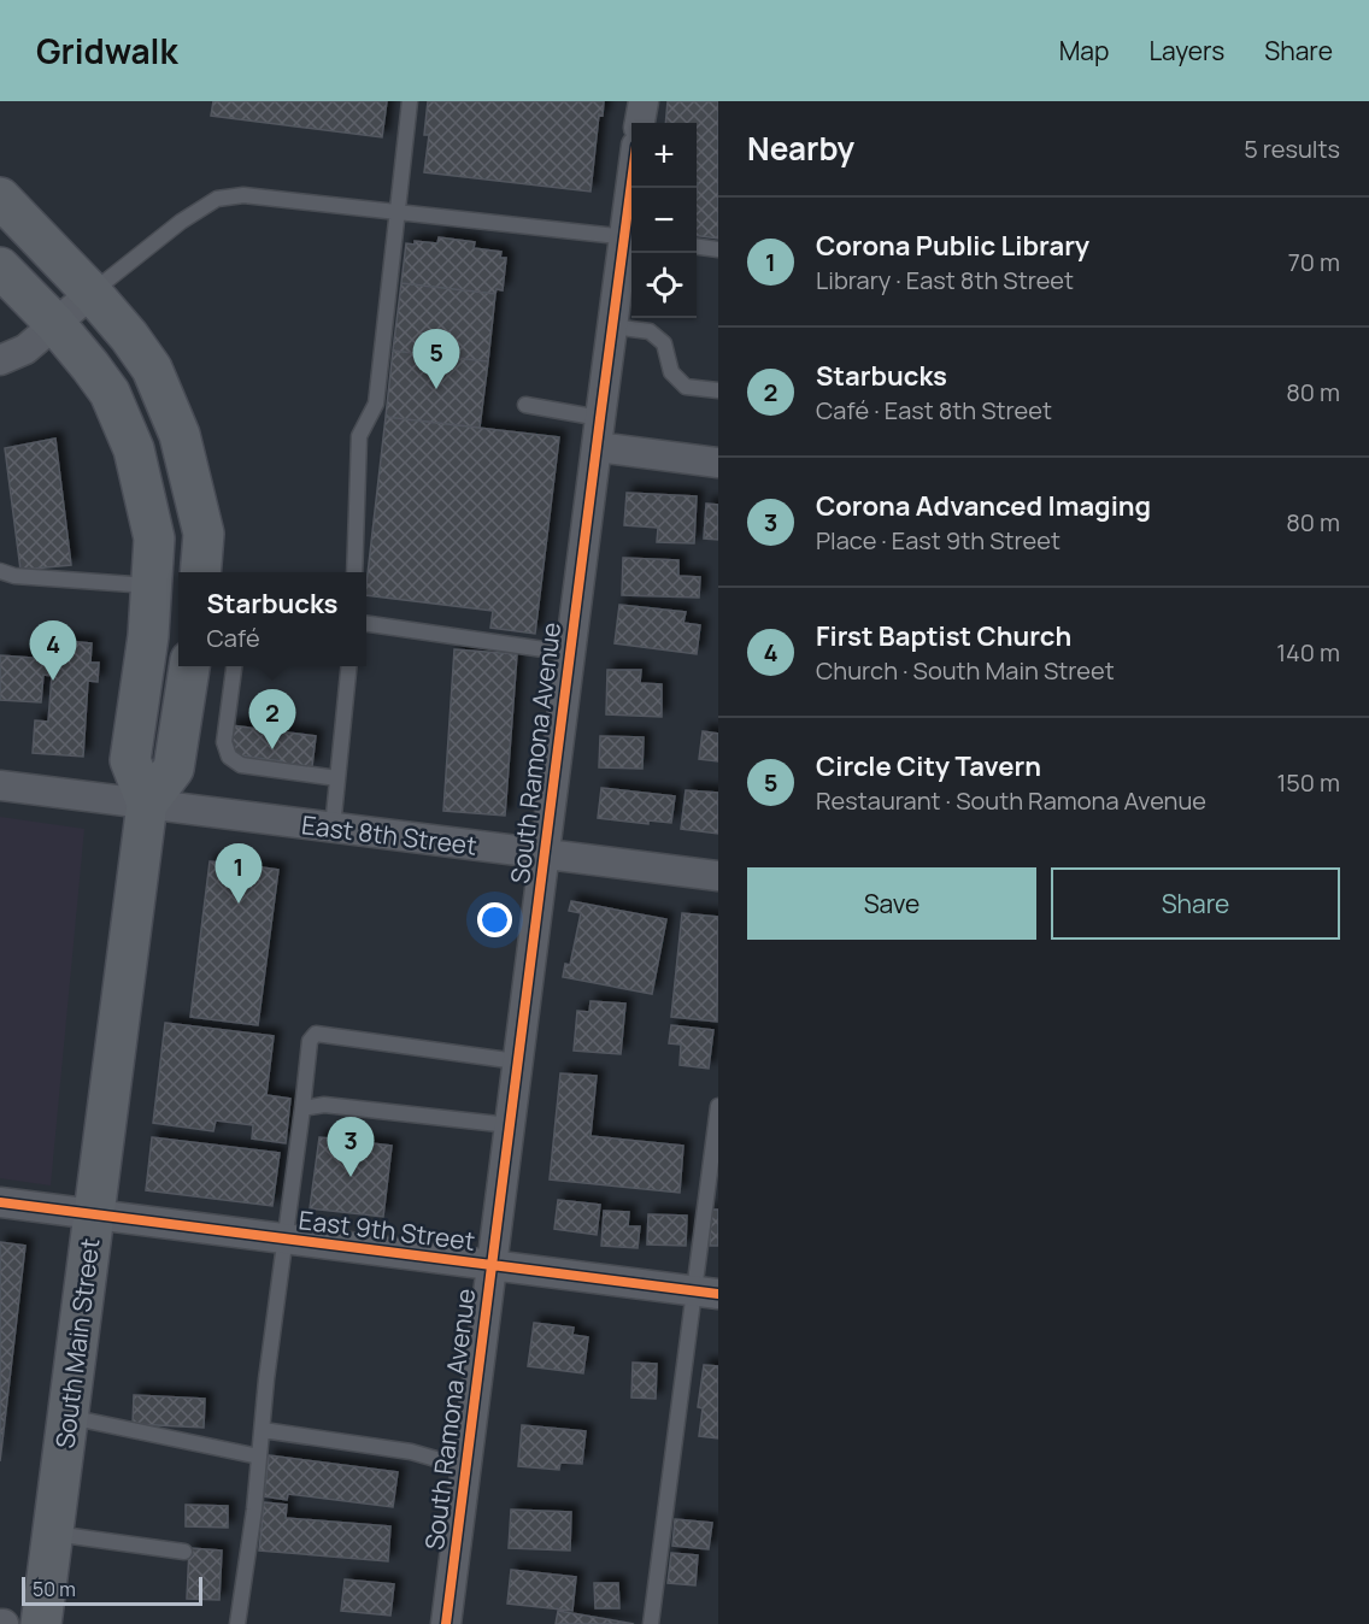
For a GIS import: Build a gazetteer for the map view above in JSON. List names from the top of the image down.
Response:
{
  "streets": {
    "main road": ["South Main Street"],
    "street": ["South Ramona Avenue", "East 8th Street", "East 9th Street"]
  },
  "crossings": [
    ["South Ramona Avenue", "East 8th Street"],
    ["South Ramona Avenue", "East 9th Street"],
    ["East 8th Street", "South Main Street"],
    ["East 9th Street", "South Main Street"]
  ],
  "scale_bar": "50 m",
  "page": {
    "header": "Gridwalk",
    "nav": ["Map", "Layers", "Share"],
    "heading": ["Nearby", "5 results"],
    "map_buttons": ["+", "−"],
    "list": [
      {
        "mark": "1",
        "name": "Corona Public Library",
        "note": "Library · East 8th Street",
        "value": "70 m"
      },
      {
        "mark": "2",
        "name": "Starbucks",
        "note": "Café · East 8th Street",
        "value": "80 m"
      },
      {
        "mark": "3",
        "name": "Corona Advanced Imaging",
        "note": "Place · East 9th Street",
        "value": "80 m"
      },
      {
        "mark": "4",
        "name": "First Baptist Church",
        "note": "Church · South Main Street",
        "value": "140 m"
      },
      {
        "mark": "5",
        "name": "Circle City Tavern",
        "note": "Restaurant · South Ramona Avenue",
        "value": "150 m"
      }
    ],
    "pins": [
      "5",
      "4",
      "2",
      "1",
      "3"
    ],
    "popup": ["Starbucks", "Café"],
    "buttons": ["Save", "Share"],
    "scale": "50 m"
  }
}
